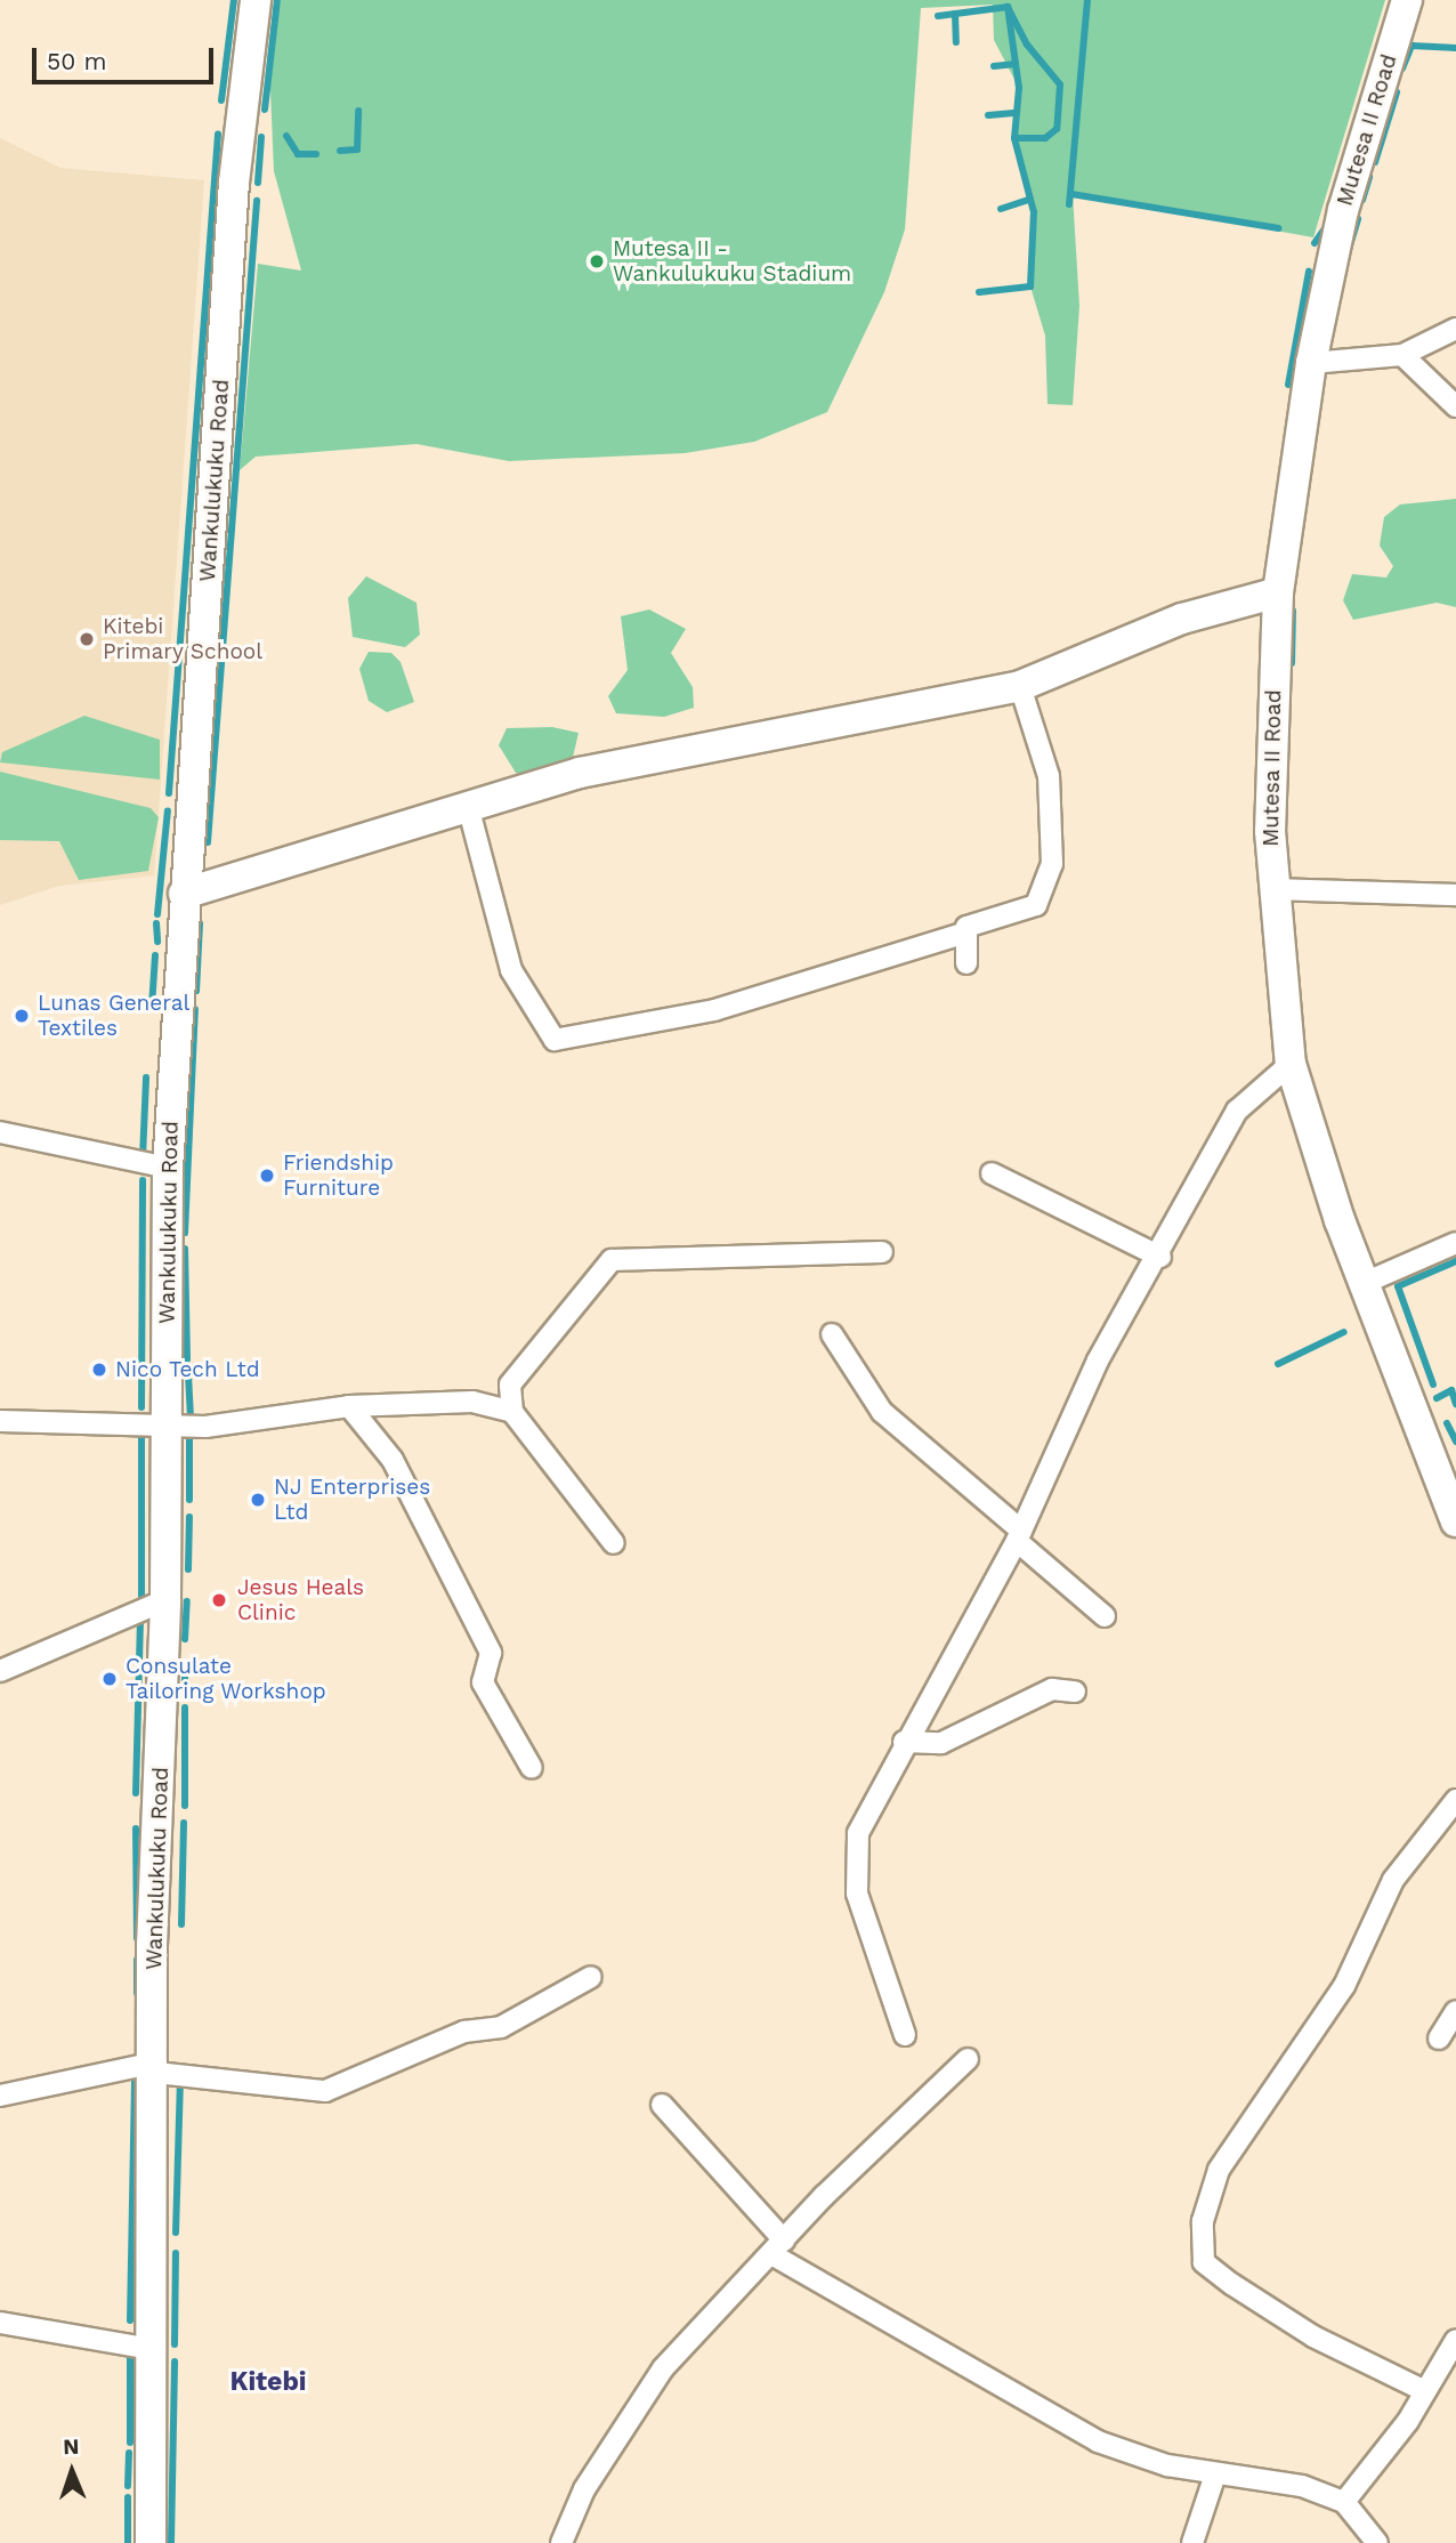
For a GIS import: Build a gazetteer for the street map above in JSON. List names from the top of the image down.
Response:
{
  "streets": {
    "street": ["Mutesa II Road", "Wankulukuku Road"]
  },
  "districts": ["Kitebi"],
  "places": [
    "Mutesa II - Wankulukuku Stadium",
    "Kitebi Primary School",
    "Lunas General Textiles",
    "Friendship Furniture",
    "Nico Tech Ltd",
    "NJ Enterprises Ltd",
    "Jesus Heals Clinic",
    "Consulate Tailoring Workshop"
  ],
  "scale_bar": "50 m",
  "north": "top"
}
